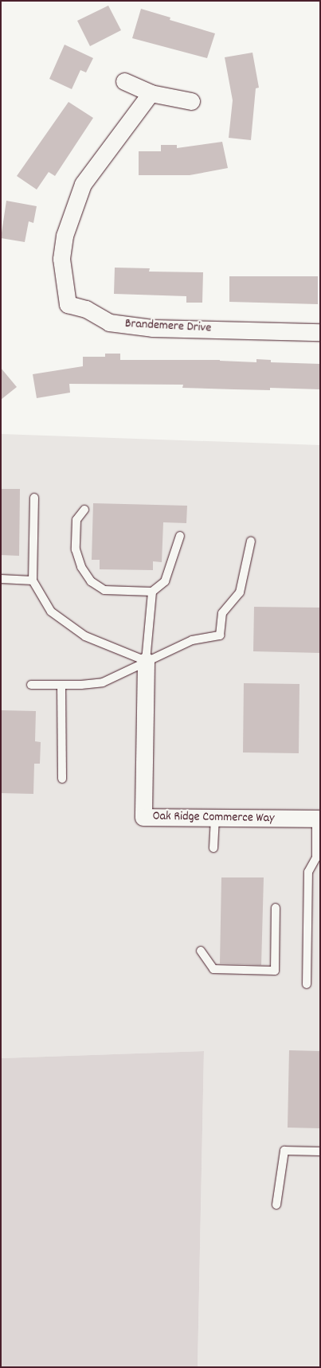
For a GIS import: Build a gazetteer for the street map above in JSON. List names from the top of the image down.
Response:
{
  "streets": {
    "street": ["Brandemere Drive", "Oak Ridge Commerce Way"]
  }
}
